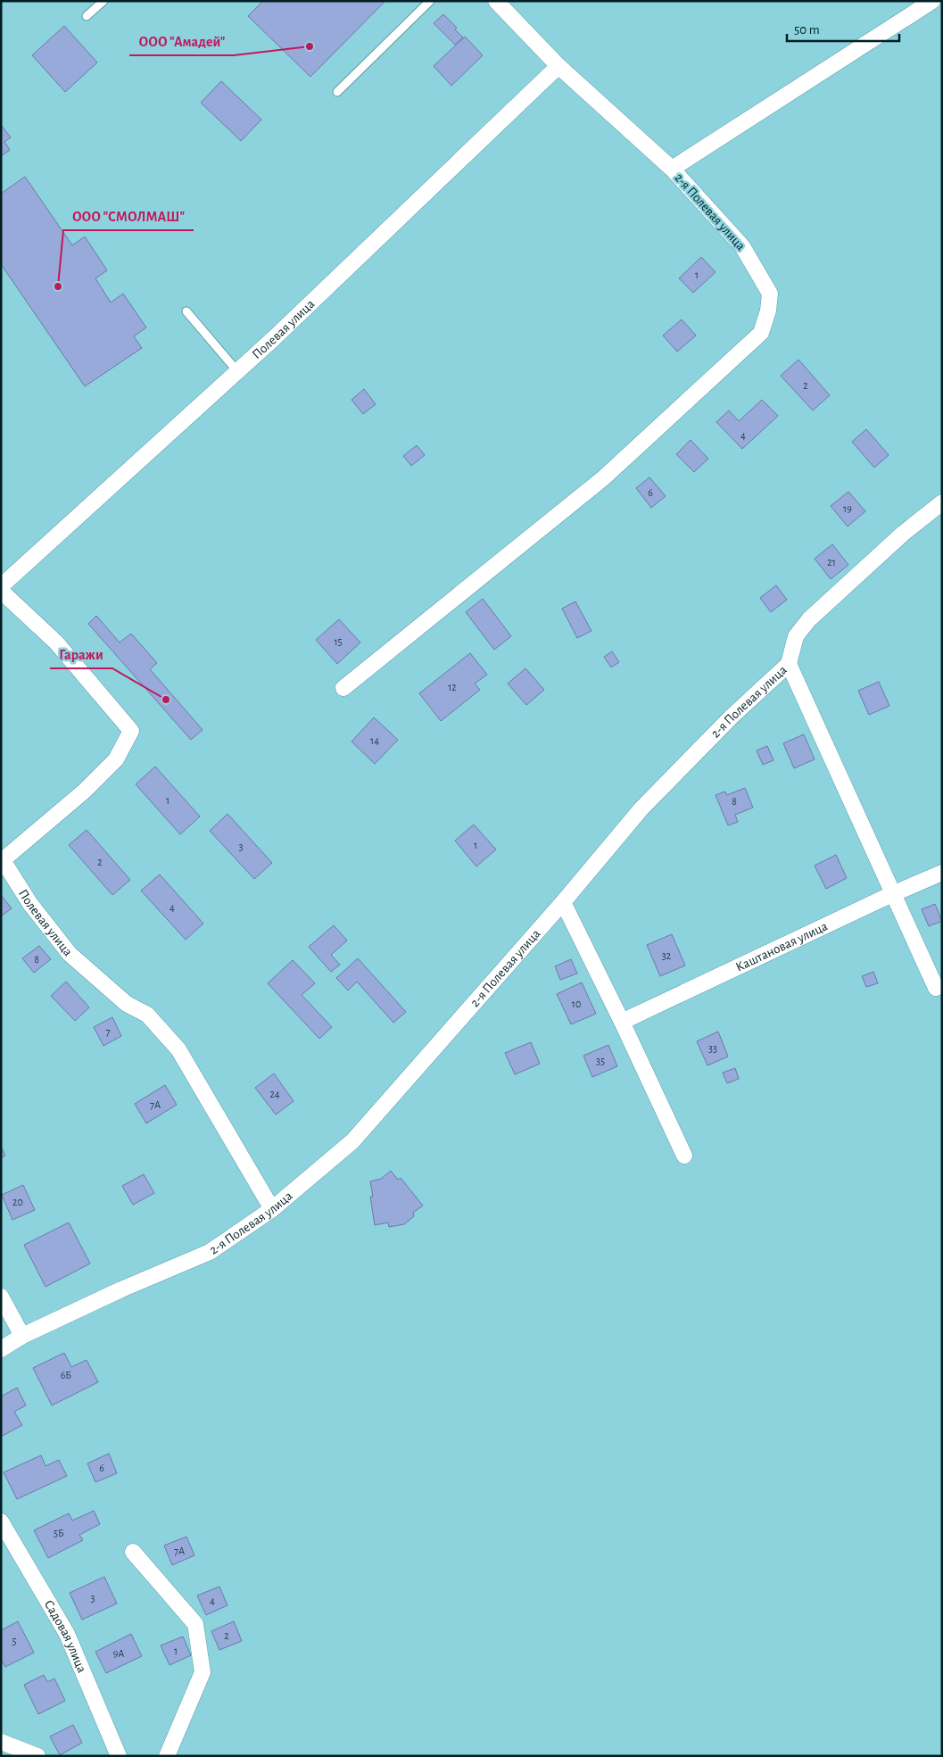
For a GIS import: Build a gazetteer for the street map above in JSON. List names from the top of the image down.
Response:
{
  "streets": {
    "street": [
      "2-я Полевая улица",
      "Полевая улица",
      "Каштановая улица",
      "Садовая улица"
    ]
  },
  "crossings": [
    ["2-я Полевая улица", "Полевая улица"]
  ],
  "places": ["ООО \"Амадей\"", "ООО \"СМОЛМАШ\"", "Гаражи"],
  "house_numbers": [
    "1",
    "2",
    "4",
    "6",
    "19",
    "21",
    "15",
    "12",
    "14",
    "1",
    "8",
    "1",
    "3",
    "2",
    "4",
    "32",
    "8",
    "10",
    "7",
    "33",
    "35",
    "24",
    "7А",
    "20",
    "6Б",
    "6",
    "5Б",
    "7А",
    "3",
    "4",
    "2",
    "5",
    "1",
    "9А"
  ],
  "scale_bar": "50 m"
}
